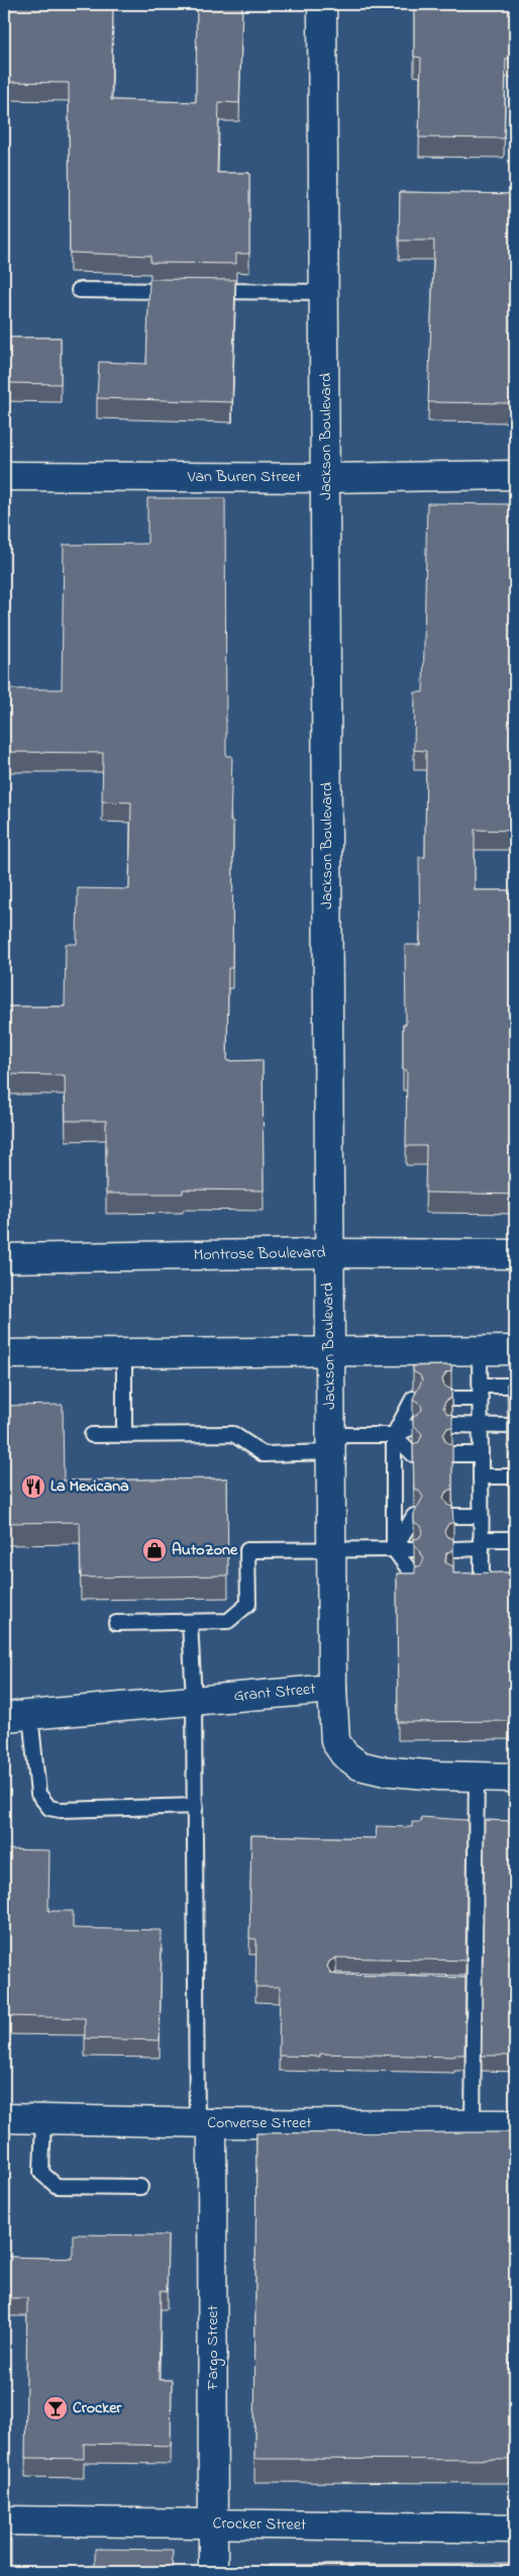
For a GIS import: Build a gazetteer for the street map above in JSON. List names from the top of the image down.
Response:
{
  "streets": {
    "street": [
      "Jackson Boulevard",
      "Van Buren Street",
      "Montrose Boulevard",
      "Grant Street",
      "Converse Street",
      "Fargo Street",
      "Crocker Street"
    ]
  },
  "crossings": [
    ["Jackson Boulevard", "Van Buren Street"],
    ["Jackson Boulevard", "Montrose Boulevard"],
    ["Jackson Boulevard", "Grant Street"],
    ["Converse Street", "Fargo Street"],
    ["Fargo Street", "Crocker Street"]
  ],
  "places": {
    "restaurant": ["La Mexicana"],
    "shop": ["AutoZone"],
    "bar": ["Crocker"]
  }
}
